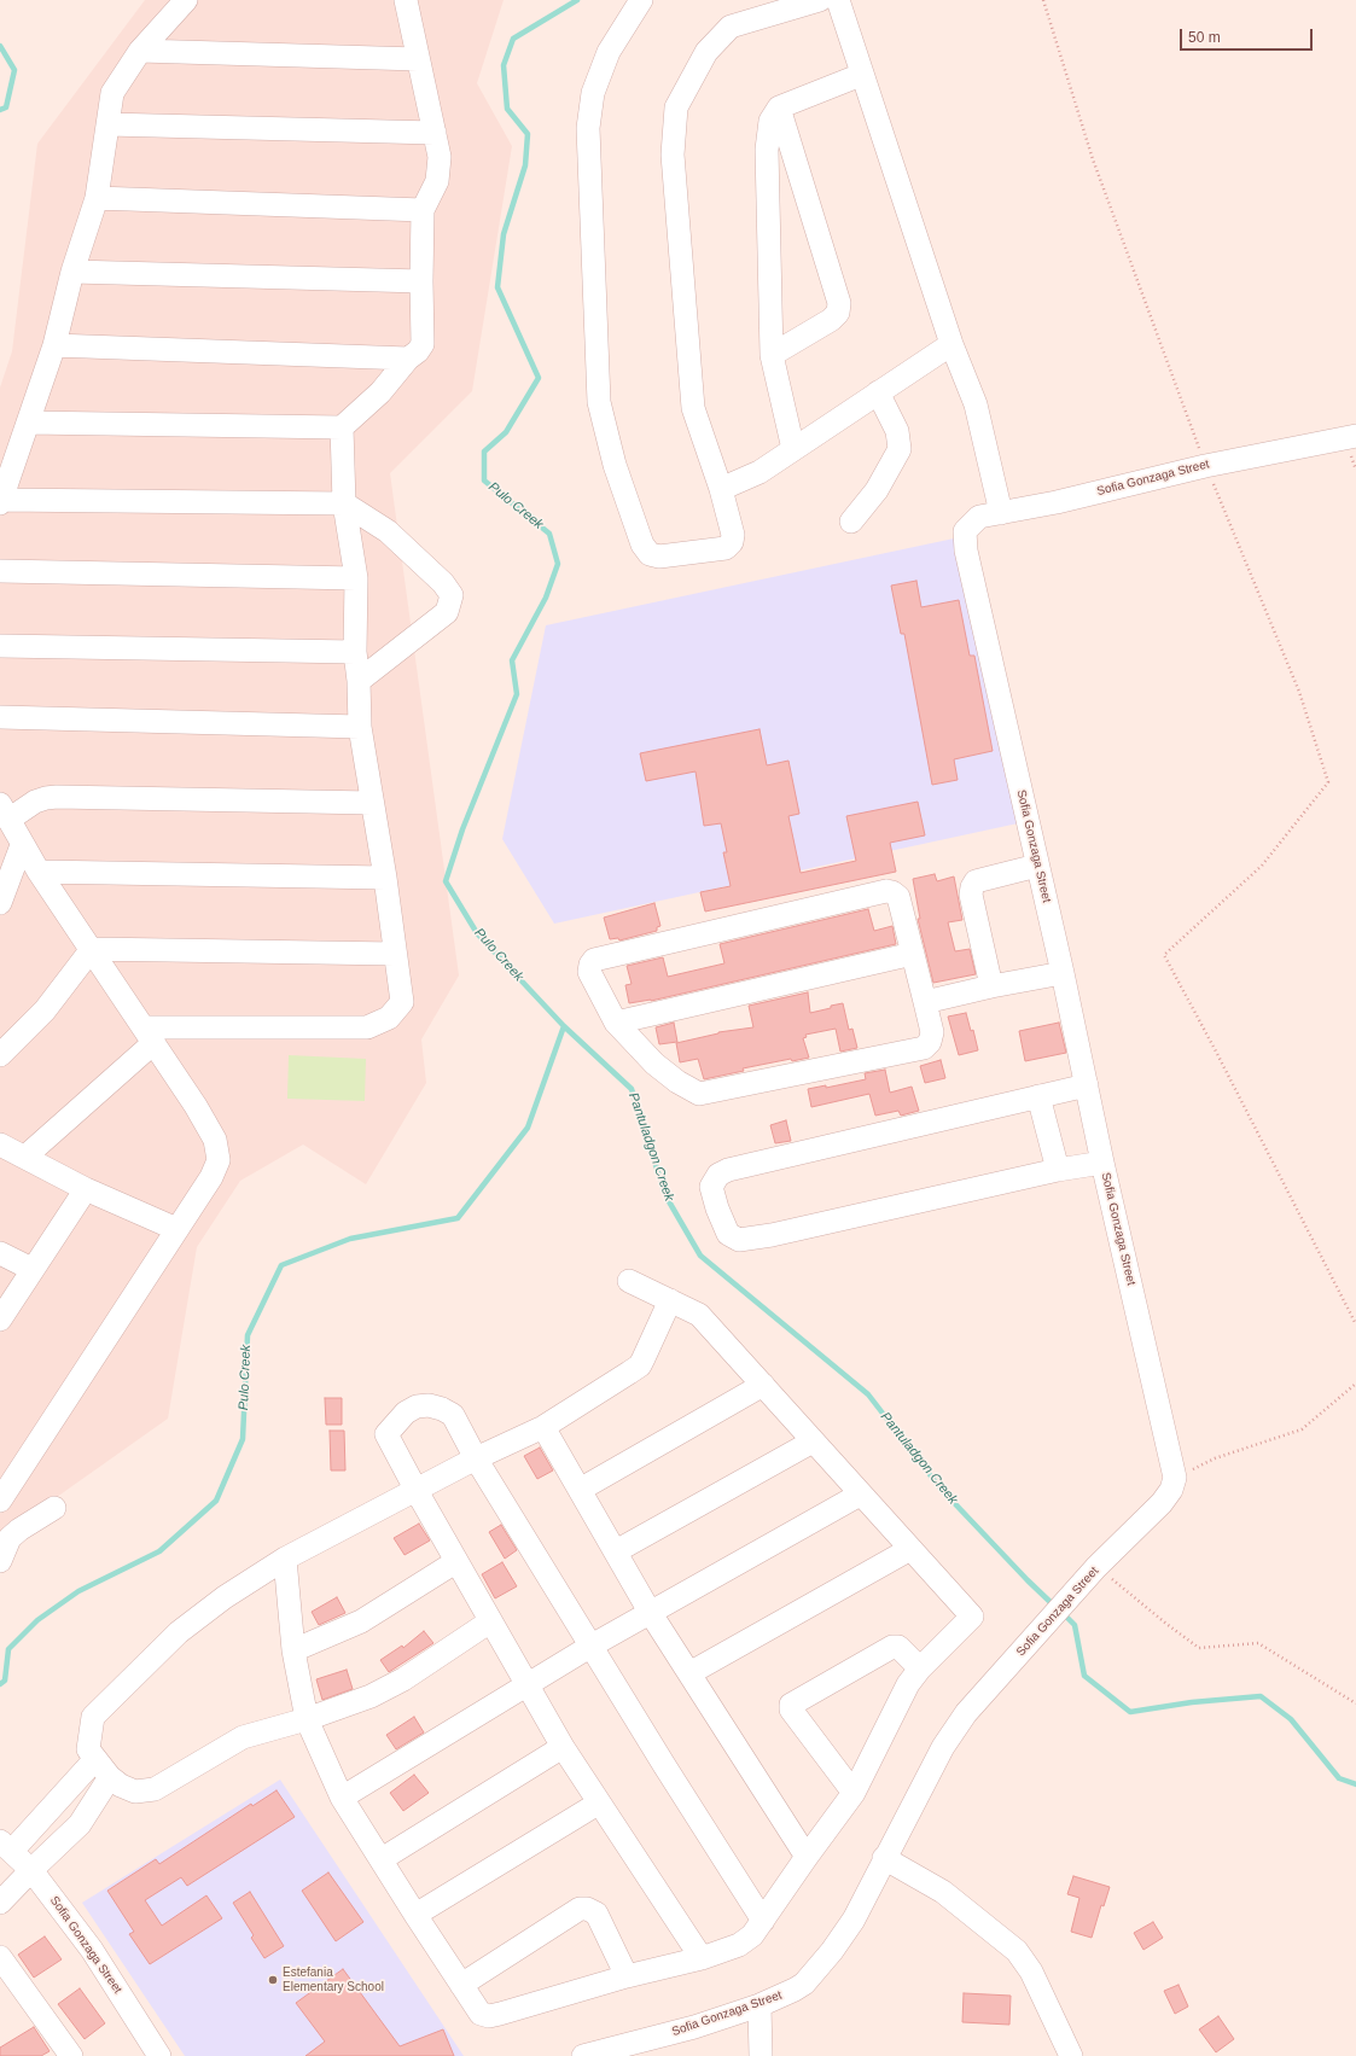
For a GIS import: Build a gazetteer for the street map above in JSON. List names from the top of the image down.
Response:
{
  "streets": {
    "street": ["Sofia Gonzaga Street"]
  },
  "water": ["Pulo Creek", "Pantuladgon Creek"],
  "places": ["Estefania Elementary School"],
  "scale_bar": "50 m"
}
